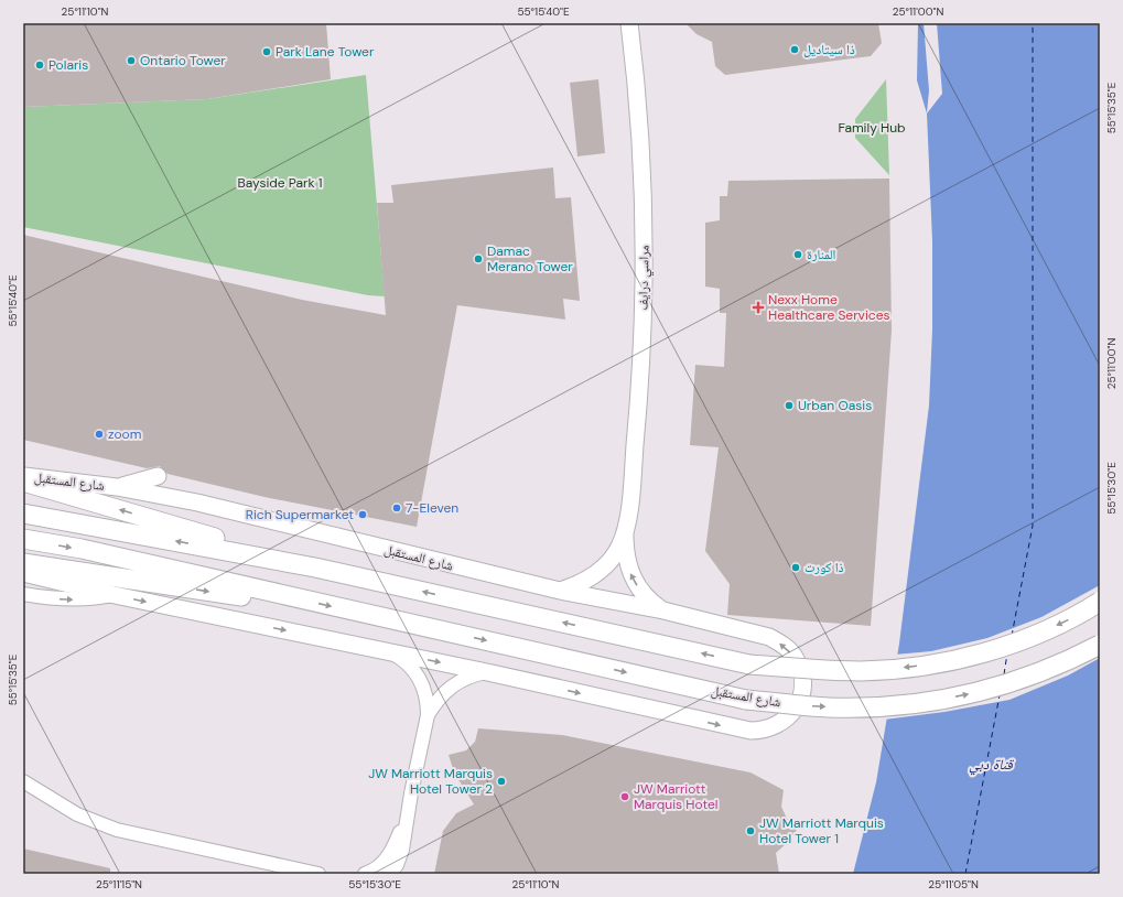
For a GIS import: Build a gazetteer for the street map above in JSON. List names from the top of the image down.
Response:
{
  "streets": {
    "main road": ["شارع المستقبل"],
    "street": ["مراسي درايف"]
  },
  "crossings": [
    ["مراسي درايف", "شارع المستقبل"]
  ],
  "water": ["قناة دبي"],
  "parks": ["Family Hub", "Bayside Park 1"],
  "places": {
    "other": [
      "ذا سيتاديل",
      "Park Lane Tower",
      "Ontario Tower",
      "Polaris",
      "المنارة",
      "Damac Merano Tower",
      "Urban Oasis",
      "zoom",
      "7-Eleven",
      "Rich Supermarket",
      "ذا كورت",
      "JW Marriott Marquis Hotel Tower 2",
      "JW Marriott Marquis Hotel",
      "JW Marriott Marquis Hotel Tower 1"
    ],
    "health": ["Nexx Home Healthcare Services"]
  },
  "coordinates": [
    "25°11'10\"N",
    "55°15'40\"E",
    "25°11'00\"N",
    "55°15'35\"E",
    "55°15'30\"E",
    "25°11'15\"N",
    "25°11'05\"N"
  ]
}
